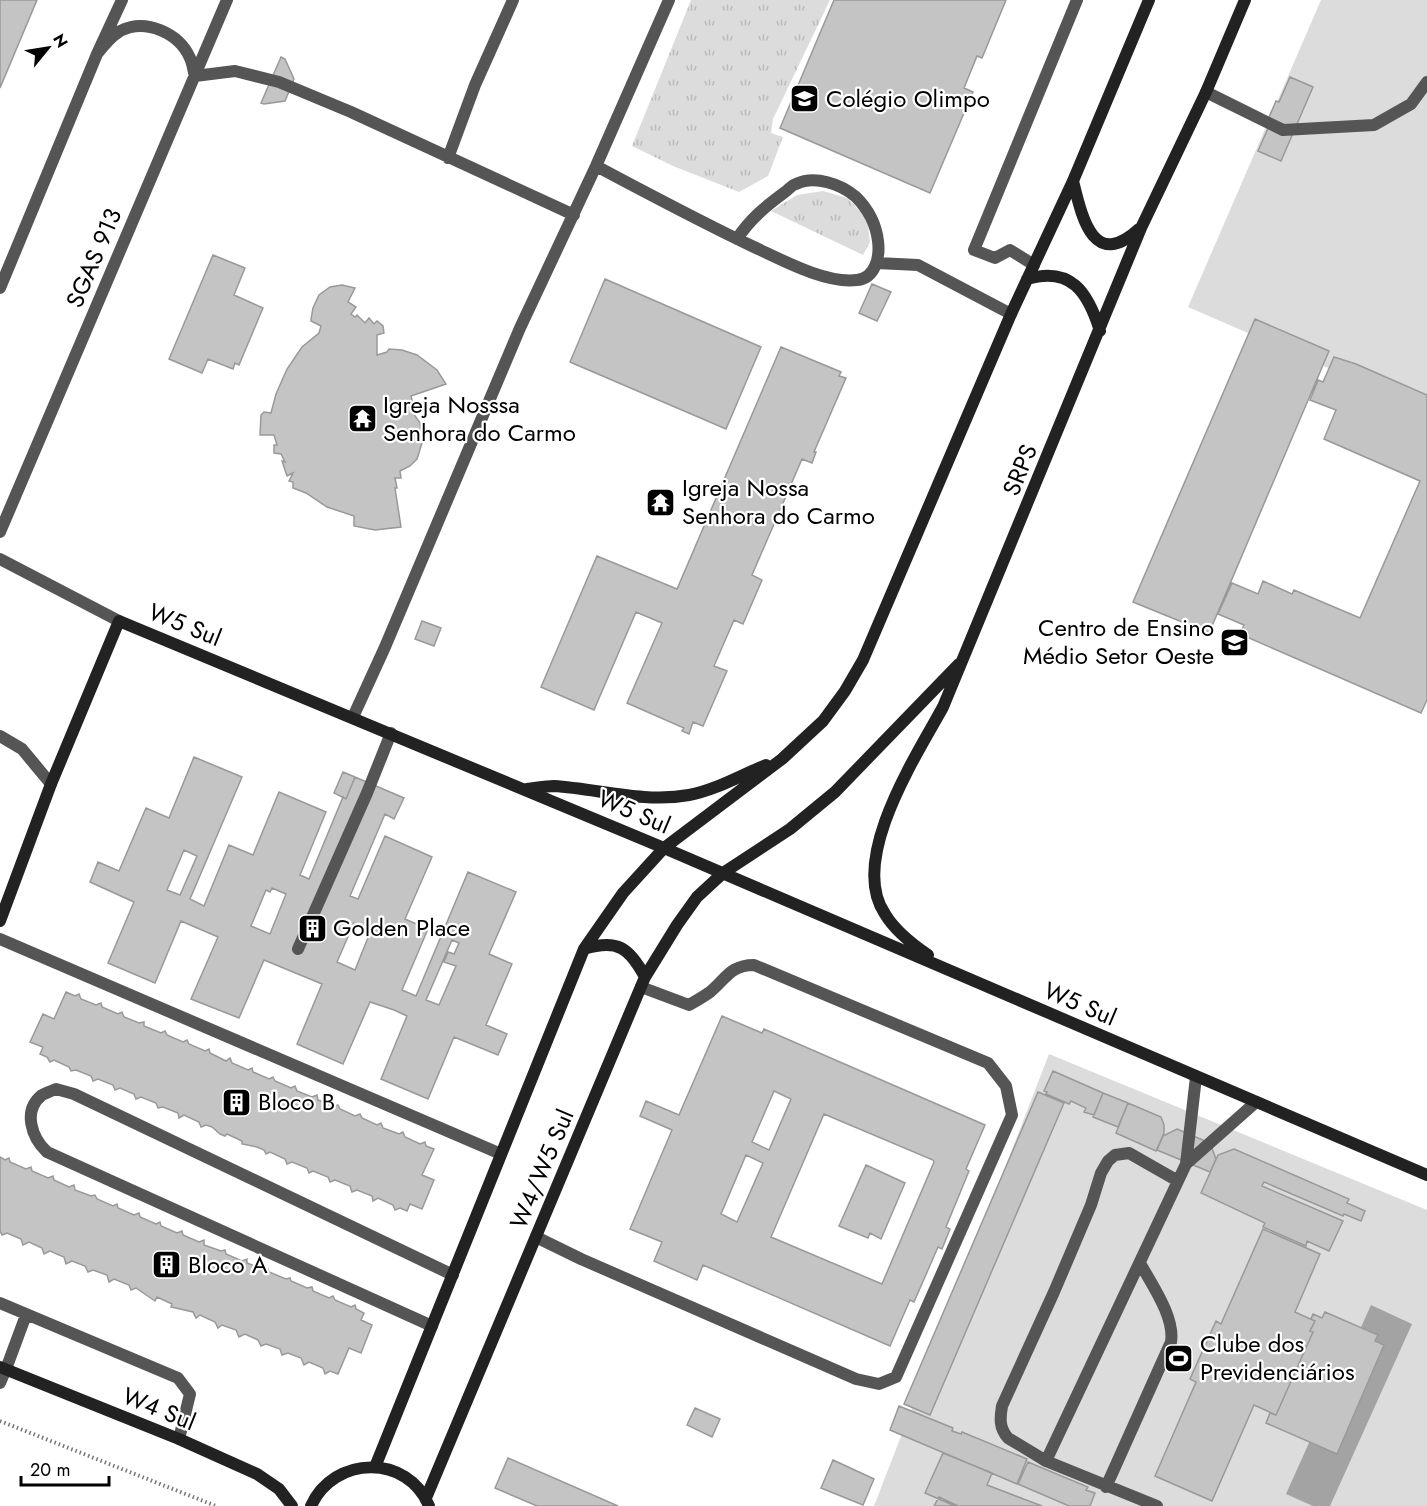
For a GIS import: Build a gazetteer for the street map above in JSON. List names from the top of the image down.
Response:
{
  "streets": {
    "main road": [
      "SRPS",
      "W5 Sul",
      "W4/W5 Sul",
      "W4 Sul"
    ],
    "street": ["SGAS 913"]
  },
  "crossings": [
    ["SRPS", "W5 Sul"],
    ["SRPS", "W4/W5 Sul"],
    ["W5 Sul", "W4/W5 Sul"]
  ],
  "places": {
    "school or university": ["Colégio Olimpo", "Centro de Ensino Médio Setor Oeste"],
    "temple": ["Igreja Nosssa Senhora do Carmo", "Igreja Nossa Senhora do Carmo"],
    "building": ["Golden Place", "Bloco B", "Bloco A"],
    "sports": ["Clube dos Previdenciários"]
  },
  "scale_bar": "20 m",
  "north": "top right"
}
